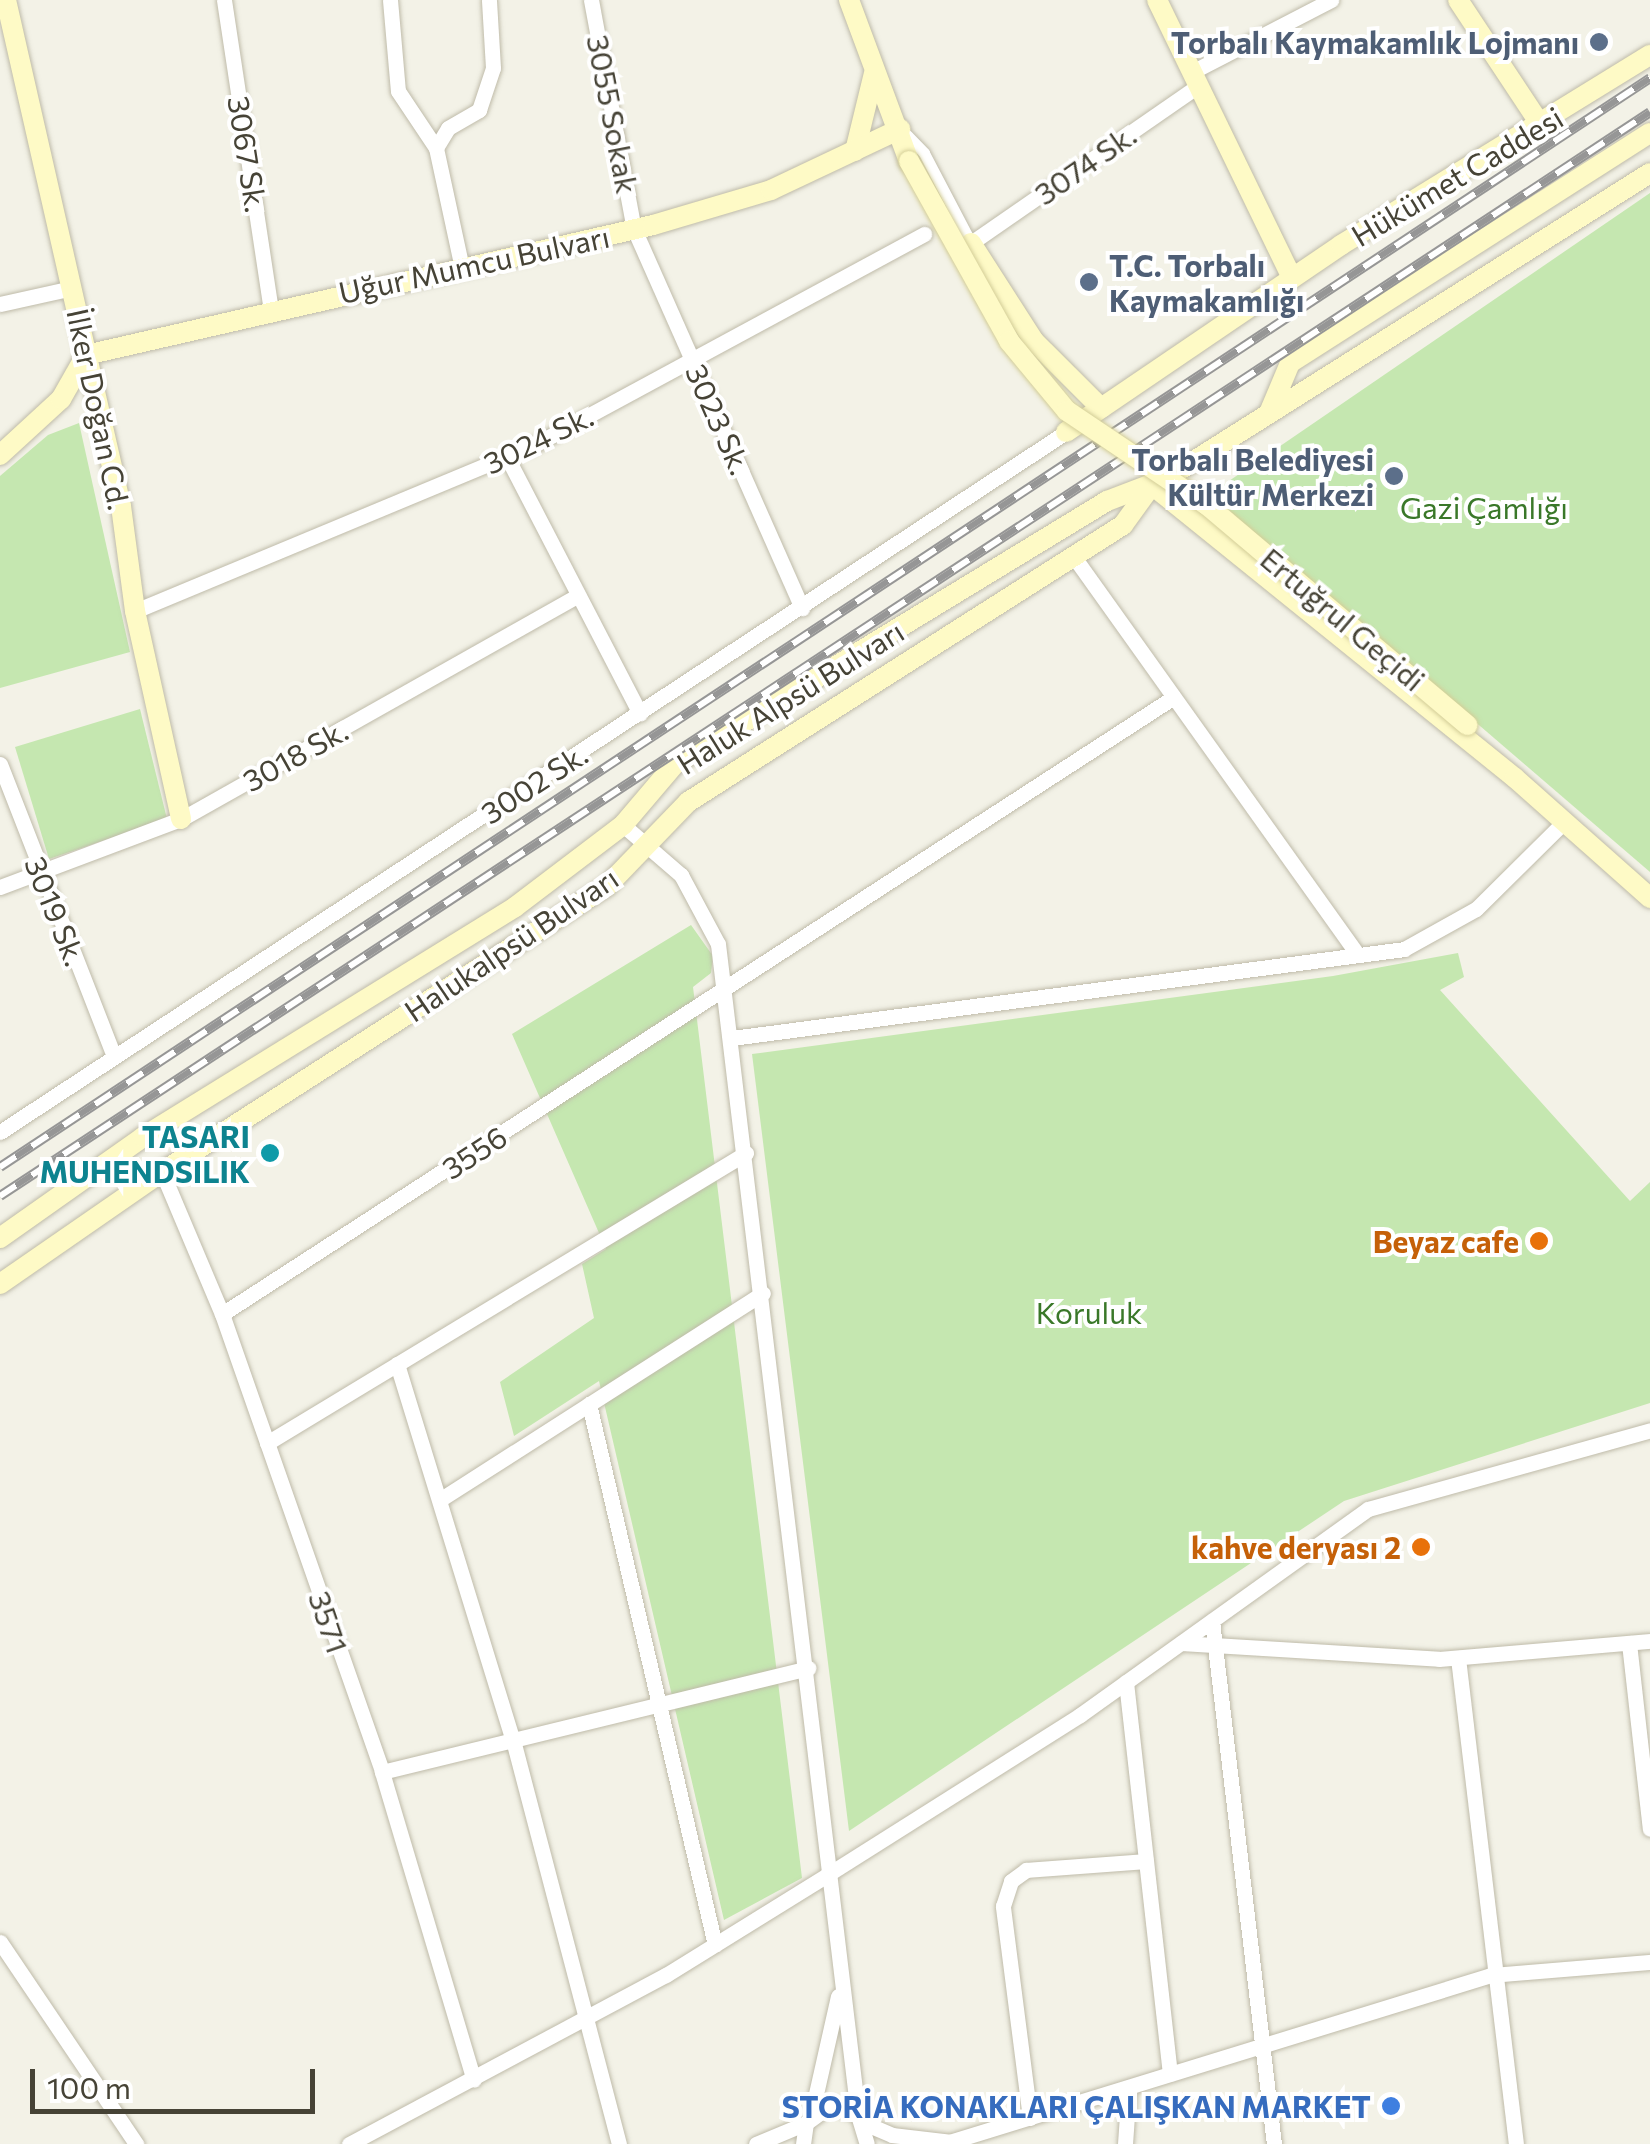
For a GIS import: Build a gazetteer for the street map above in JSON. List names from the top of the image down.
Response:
{
  "streets": {
    "main road": [
      "Hükümet Caddesi",
      "Uğur Mumcu Bulvarı",
      "İlker Doğan Cd.",
      "Ertuğrul Geçidi",
      "Haluk Alpsü Bulvarı",
      "Halukalpsü Bulvarı"
    ],
    "street": [
      "3055 Sokak",
      "3067 Sk.",
      "3074 Sk.",
      "3023 Sk.",
      "3024 Sk.",
      "3018 Sk.",
      "3002 Sk.",
      "3019 Sk.",
      "3556",
      "3571"
    ]
  },
  "crossings": [
    ["3055 Sokak", "Uğur Mumcu Bulvarı"],
    ["3055 Sokak", "3023 Sk."],
    ["3067 Sk.", "Uğur Mumcu Bulvarı"],
    ["Hükümet Caddesi", "3002 Sk."],
    ["Uğur Mumcu Bulvarı", "İlker Doğan Cd."],
    ["Uğur Mumcu Bulvarı", "3023 Sk."],
    ["Uğur Mumcu Bulvarı", "Ertuğrul Geçidi"],
    ["İlker Doğan Cd.", "3024 Sk."],
    ["İlker Doğan Cd.", "3018 Sk."],
    ["3023 Sk.", "3024 Sk."],
    ["3023 Sk.", "3002 Sk."],
    ["Haluk Alpsü Bulvarı", "Halukalpsü Bulvarı"],
    ["3018 Sk.", "3019 Sk."],
    ["3002 Sk.", "3019 Sk."],
    ["Halukalpsü Bulvarı", "3571"],
    ["3556", "3571"]
  ],
  "parks": ["Gazi Çamlığı", "Koruluk"],
  "places": [
    "Torbalı Kaymakamlık Lojmanı",
    "T.C. Torbalı Kaymakamlığı",
    "Torbalı Belediyesi Kültür Merkezi",
    "TASARI MUHENDSILIK",
    "Beyaz cafe",
    "kahve deryası 2",
    "STORİA KONAKLARI ÇALIŞKAN MARKET"
  ],
  "scale_bar": "100 m"
}
